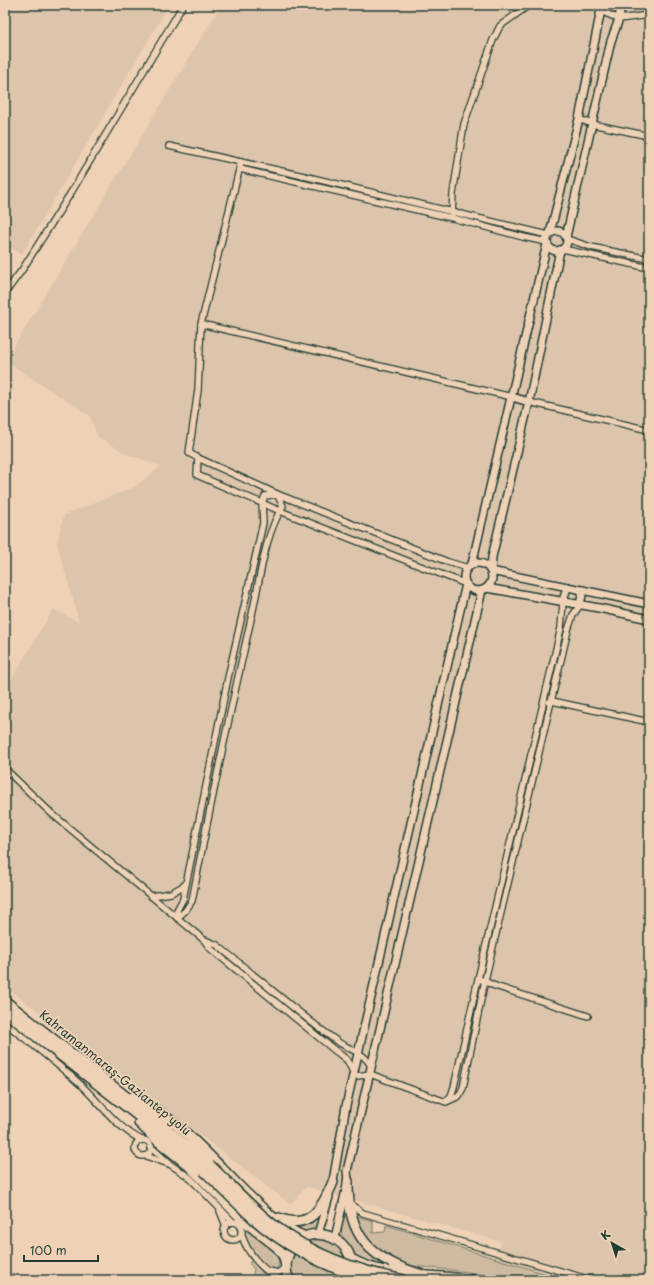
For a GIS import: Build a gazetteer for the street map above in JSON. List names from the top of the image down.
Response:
{
  "streets": {
    "highway": ["Kahramanmaraş-Gaziantep yolu"]
  },
  "scale_bar": "100 m",
  "north": "top left"
}
